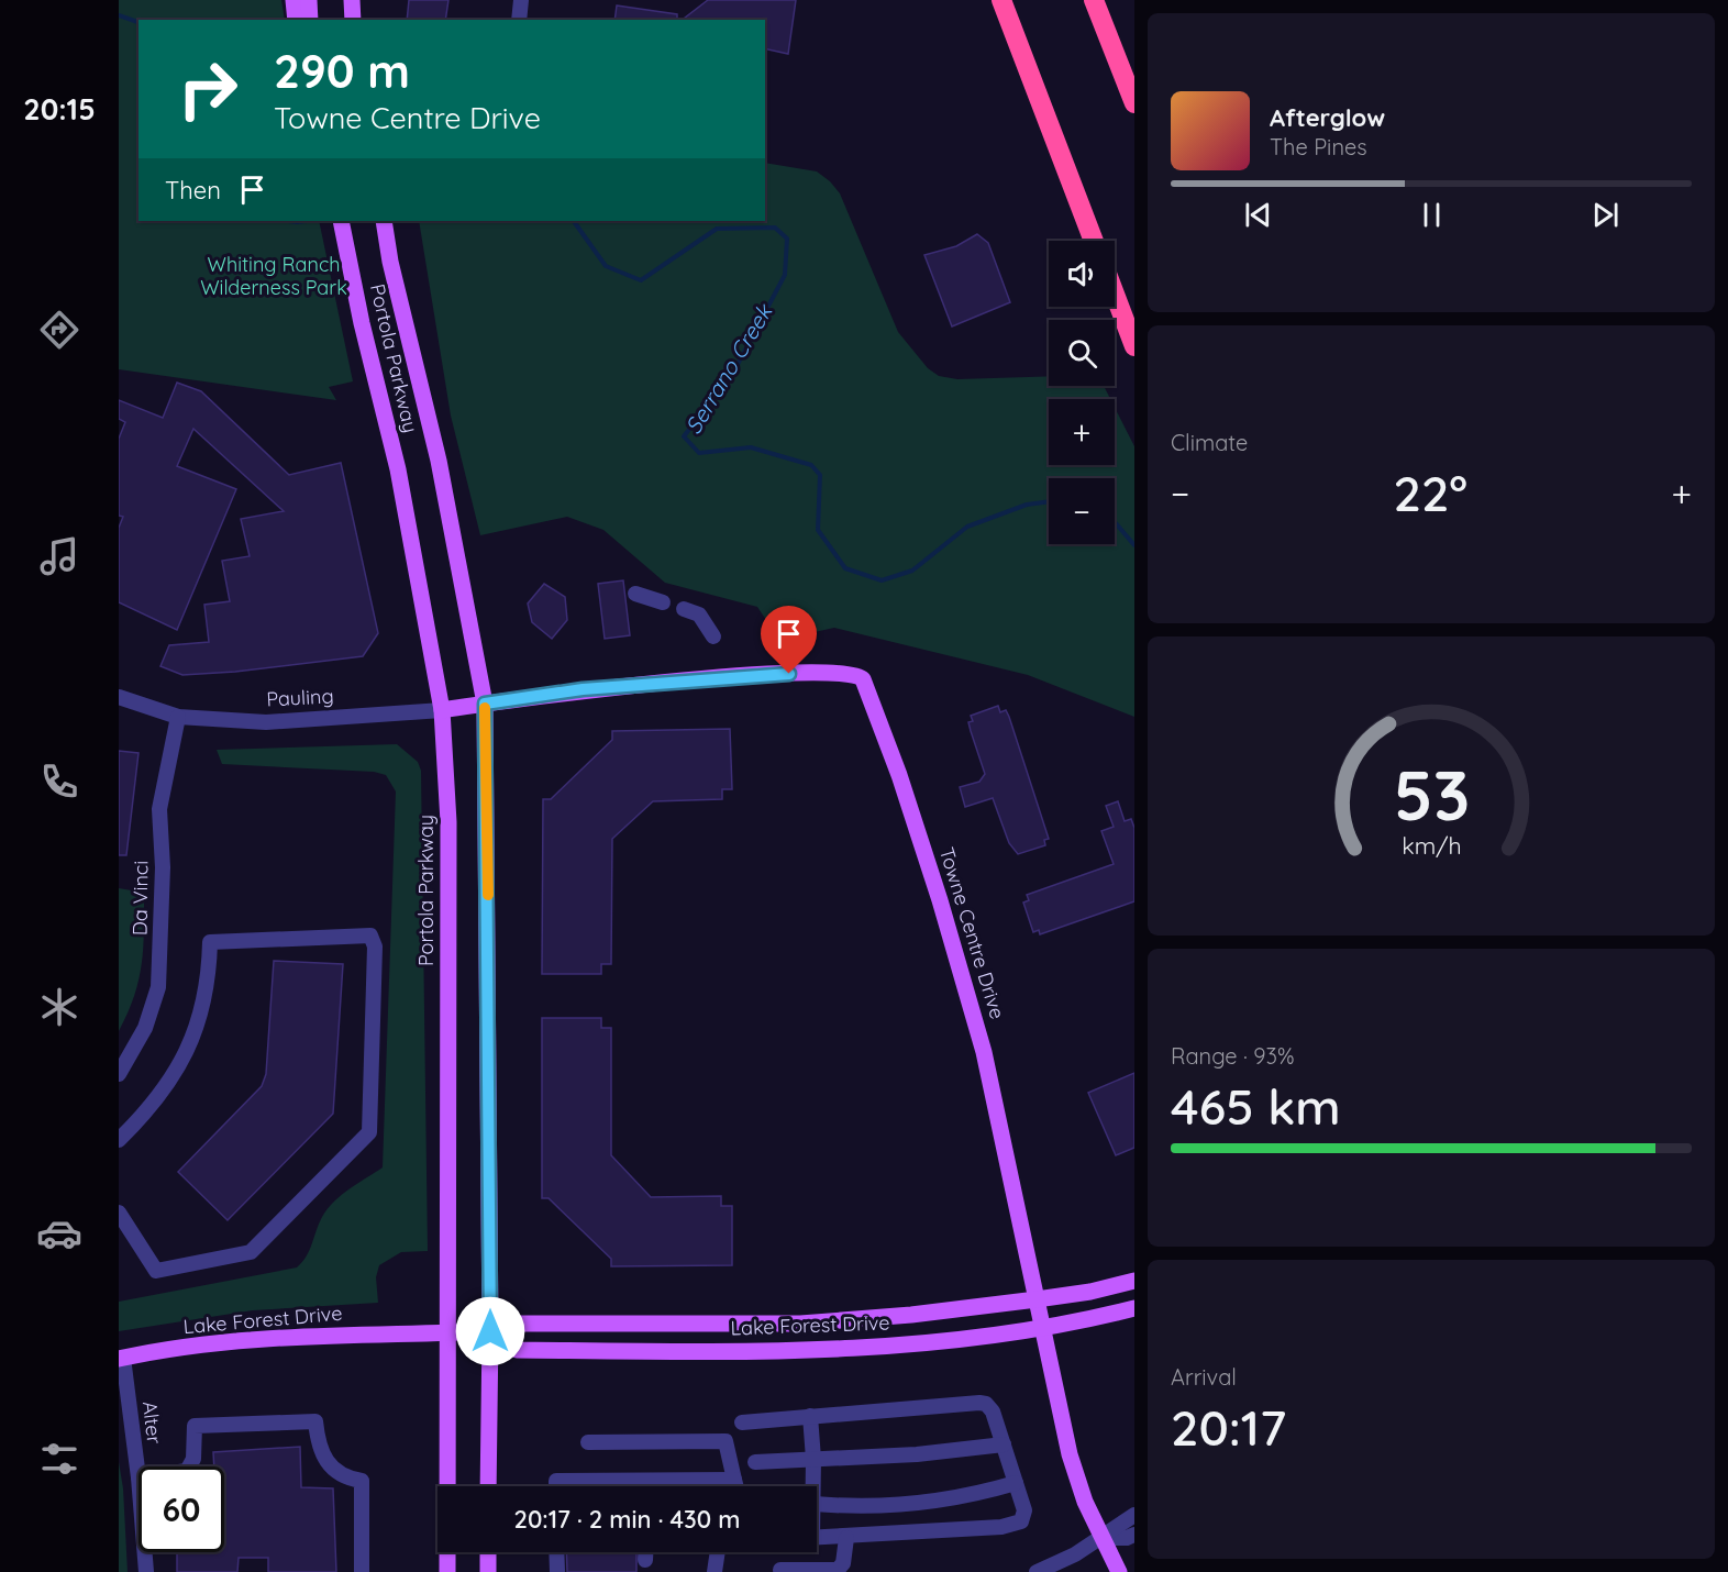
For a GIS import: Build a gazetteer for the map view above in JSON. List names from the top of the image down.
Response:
{
  "streets": {
    "main road": [
      "Portola Parkway",
      "Pauling",
      "Towne Centre Drive",
      "Lake Forest Drive"
    ],
    "street": ["Da Vinci", "Alter"]
  },
  "crossings": [
    ["Portola Parkway", "Pauling"],
    ["Portola Parkway", "Towne Centre Drive"],
    ["Portola Parkway", "Lake Forest Drive"],
    ["Pauling", "Da Vinci"],
    ["Pauling", "Towne Centre Drive"],
    ["Towne Centre Drive", "Lake Forest Drive"],
    ["Lake Forest Drive", "Alter"]
  ],
  "water": ["Serrano Creek"],
  "parks": ["Whiting Ranch Wilderness Park"],
  "page": {
    "tabs": "20:15",
    "turn": ["290 m", "Towne Centre Drive"],
    "song": ["Afterglow", "The Pines"],
    "then": "Then",
    "map_buttons": ["+", "−"],
    "tile": [
      "Climate",
      ["Range · 93%", "465 km"],
      ["Arrival", "20:17"]
    ],
    "heat": ["−", "22°", "+"],
    "limit": "60",
    "trip": "20:17 · 2 min · 430 m",
    "gauge": ["53", "km/h"]
  }
}
